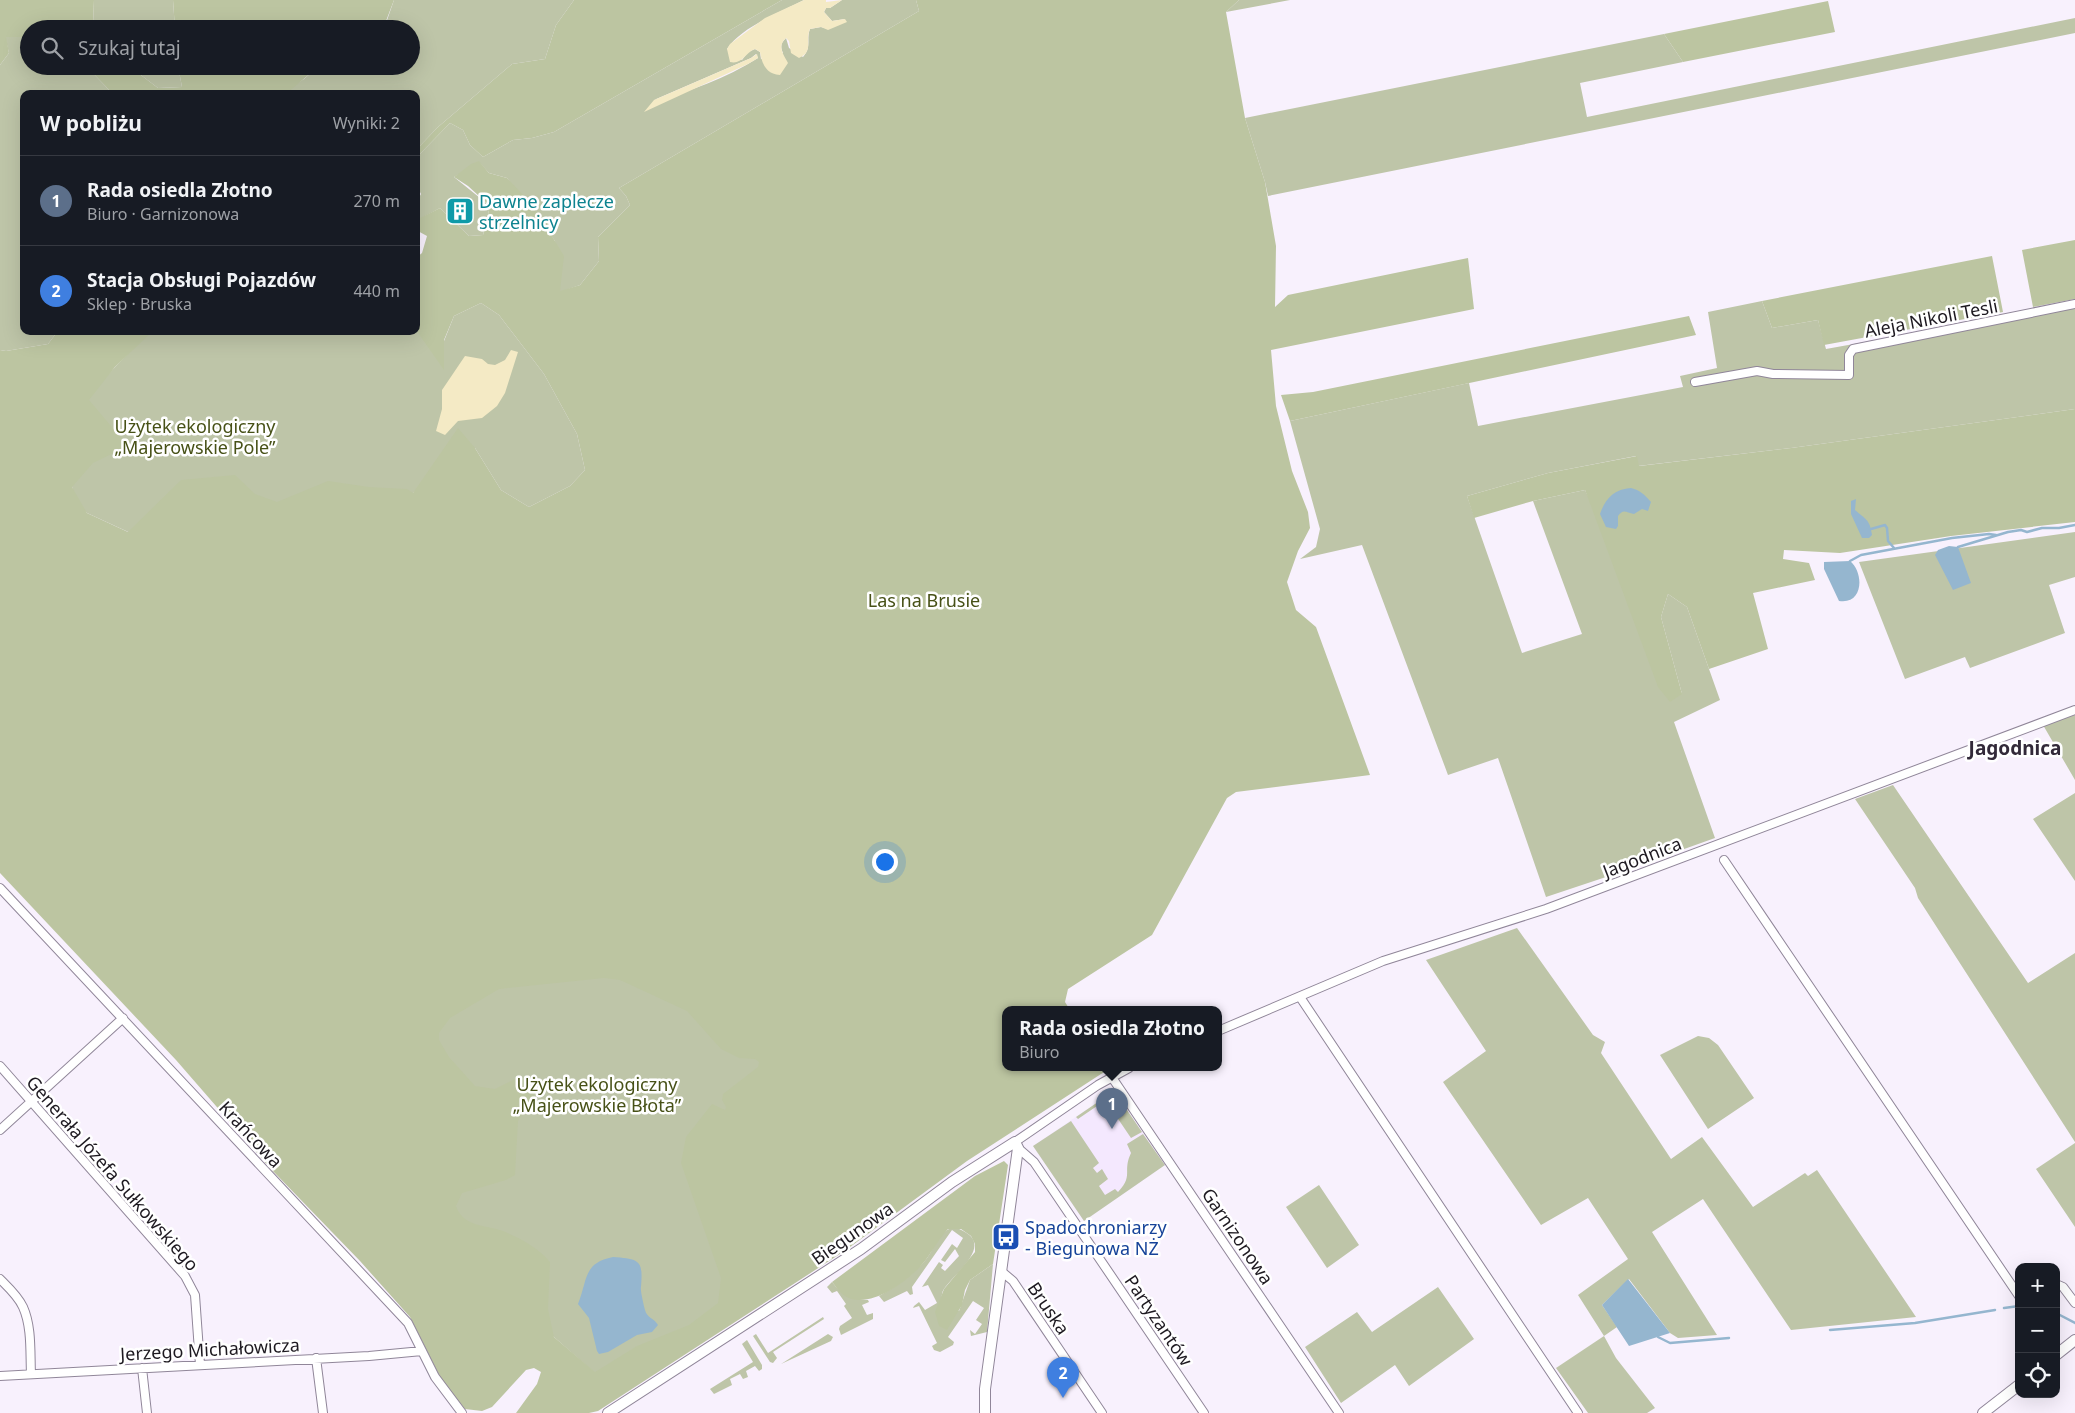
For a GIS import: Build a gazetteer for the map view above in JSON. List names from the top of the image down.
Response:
{
  "streets": {
    "street": [
      "Aleja Nikoli Tesli",
      "Jagodnica",
      "Krańcowa",
      "Generała Józefa Sułkowskiego",
      "Biegunowa",
      "Garnizonowa",
      "Bruska",
      "Partyzantów",
      "Jerzego Michałowicza"
    ]
  },
  "crossings": [
    ["Krańcowa", "Jerzego Michałowicza"],
    ["Generała Józefa Sułkowskiego", "Jerzego Michałowicza"],
    ["Biegunowa", "Garnizonowa"],
    ["Biegunowa", "Partyzantów"]
  ],
  "districts": ["Jagodnica"],
  "parks": ["Użytek ekologiczny „Majerowskie Pole”", "Las na Brusie", "Użytek ekologiczny „Majerowskie Błota”"],
  "places": {
    "building": ["Dawne zaplecze strzelnicy"],
    "bus stop": ["Spadochroniarzy - Biegunowa NŻ"]
  },
  "page": {
    "search": "Szukaj tutaj",
    "heading": ["W pobliżu", "Wyniki: 2"],
    "list": [
      {
        "mark": "1",
        "name": "Rada osiedla Złotno",
        "note": "Biuro · Garnizonowa",
        "value": "270 m"
      },
      {
        "mark": "2",
        "name": "Stacja Obsługi Pojazdów",
        "note": "Sklep · Bruska",
        "value": "440 m"
      }
    ],
    "popup": ["Rada osiedla Złotno", "Biuro"],
    "pins": ["1", "2"],
    "map_buttons": ["+", "−"]
  }
}
